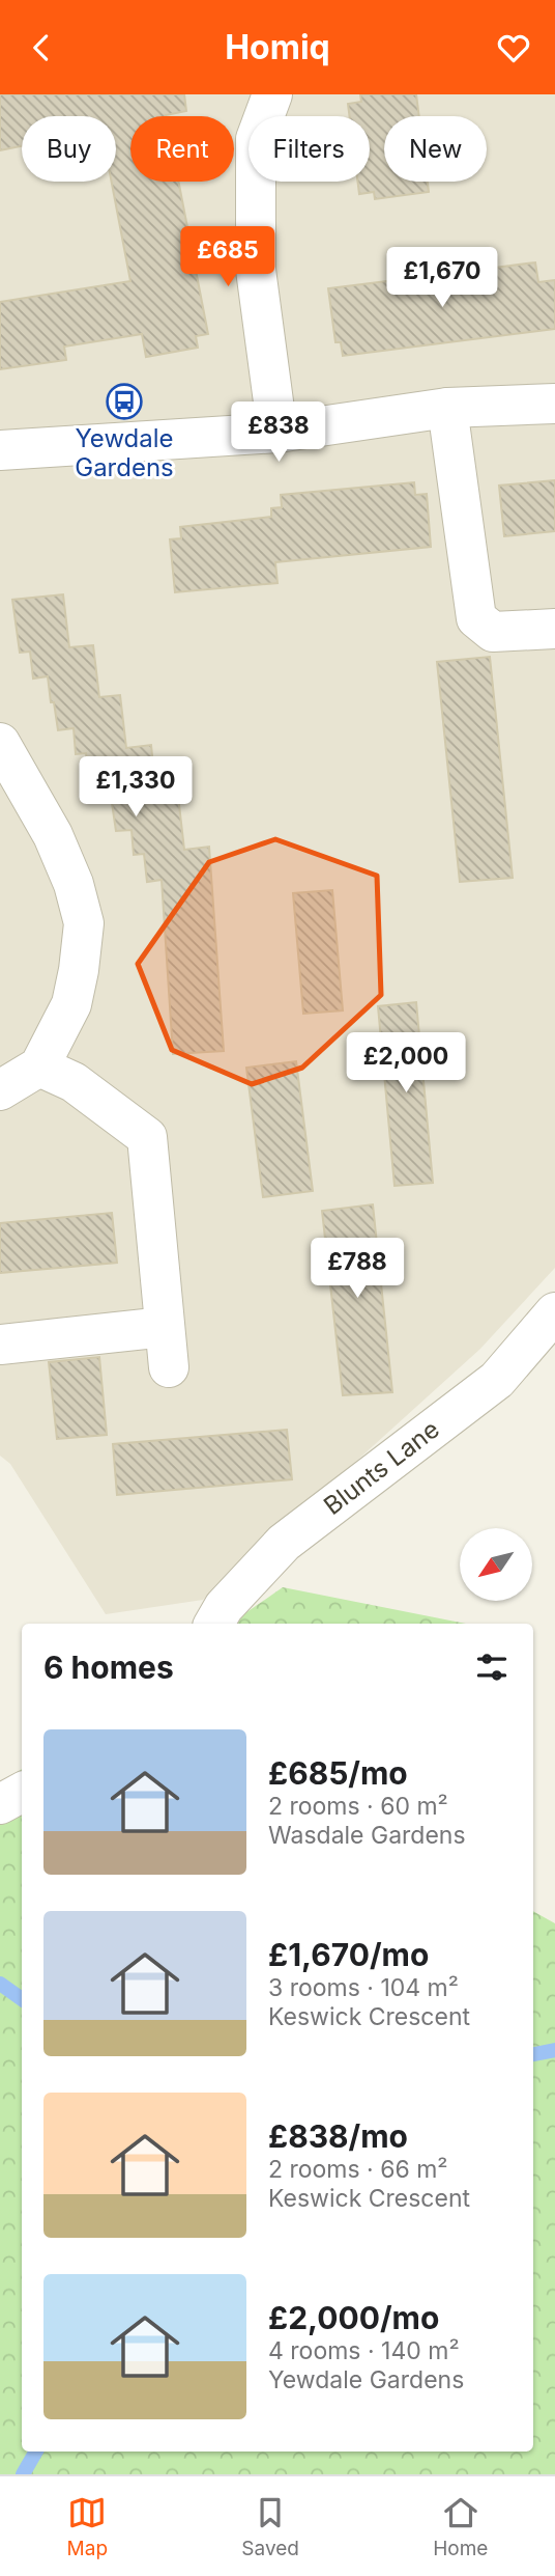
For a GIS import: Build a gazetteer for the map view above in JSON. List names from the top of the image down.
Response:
{
  "streets": {
    "street": ["Blunts Lane"]
  },
  "places": {
    "bus stop": ["Yewdale Gardens"]
  },
  "north": "bottom left",
  "page": {
    "header": "Homiq",
    "chip": [
      "Buy",
      "Rent",
      "Filters",
      "New"
    ],
    "price": [
      "£685",
      "£1,670",
      "£838",
      "£1,330",
      "£2,000",
      "£788"
    ],
    "heading": "6 homes",
    "list": [
      {
        "name": "£685/mo",
        "note": "2 rooms · 60 m² · Wasdale Gardens"
      },
      {
        "name": "£1,670/mo",
        "note": "3 rooms · 104 m² · Keswick Crescent"
      },
      {
        "name": "£838/mo",
        "note": "2 rooms · 66 m² · Keswick Crescent"
      },
      {
        "name": "£2,000/mo",
        "note": "4 rooms · 140 m² · Yewdale Gardens"
      }
    ],
    "tabs": ["Map", "Saved", "Home"]
  }
}
